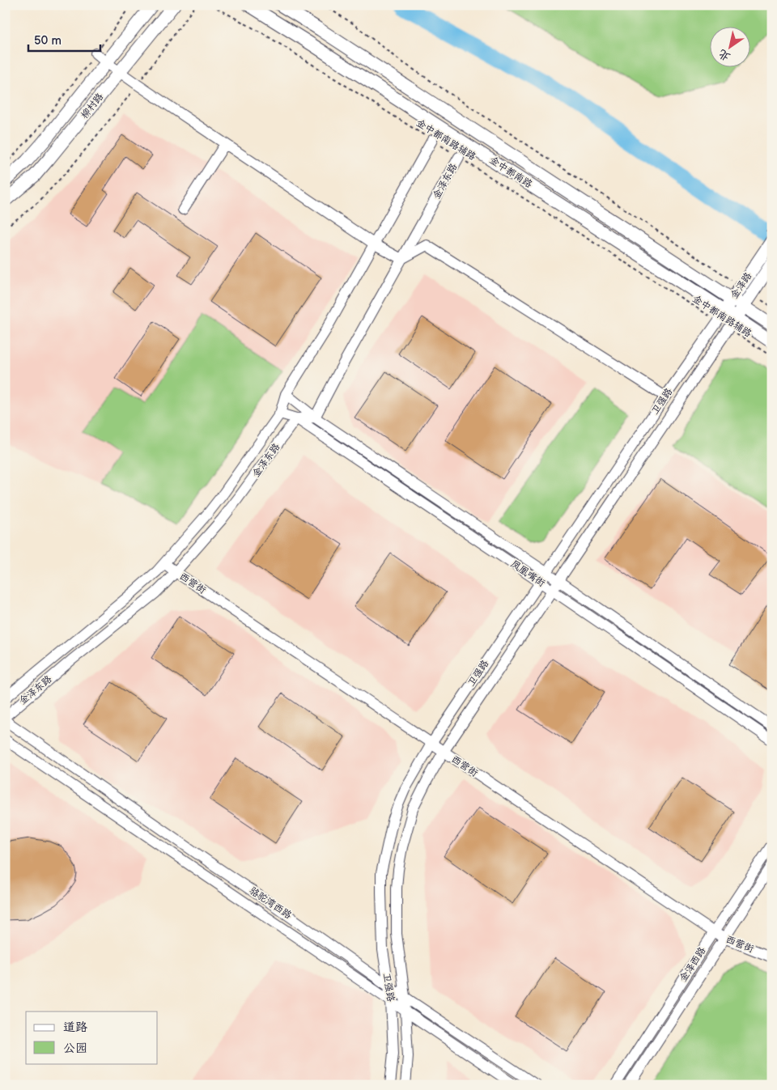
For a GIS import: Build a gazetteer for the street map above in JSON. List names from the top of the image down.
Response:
{
  "streets": {
    "main road": ["柳村路", "金中都南路", "金泽路"],
    "street": [
      "金泽东路",
      "卫强路",
      "凤凰嘴街",
      "西营街",
      "骆驼湾西路",
      "金泽西路"
    ],
    "path": ["金中都南路辅路"]
  },
  "crossings": [
    ["金中都南路辅路", "金泽东路"],
    ["金中都南路辅路", "卫强路"],
    ["金中都南路", "金泽路"],
    ["金中都南路", "卫强路"],
    ["金泽东路", "凤凰嘴街"],
    ["金泽东路", "西营街"],
    ["金泽路", "卫强路"],
    ["卫强路", "凤凰嘴街"],
    ["卫强路", "西营街"],
    ["卫强路", "骆驼湾西路"],
    ["西营街", "金泽西路"]
  ],
  "legend": ["道路", "公园"],
  "scale_bar": "50 m",
  "north": "bottom left"
}
